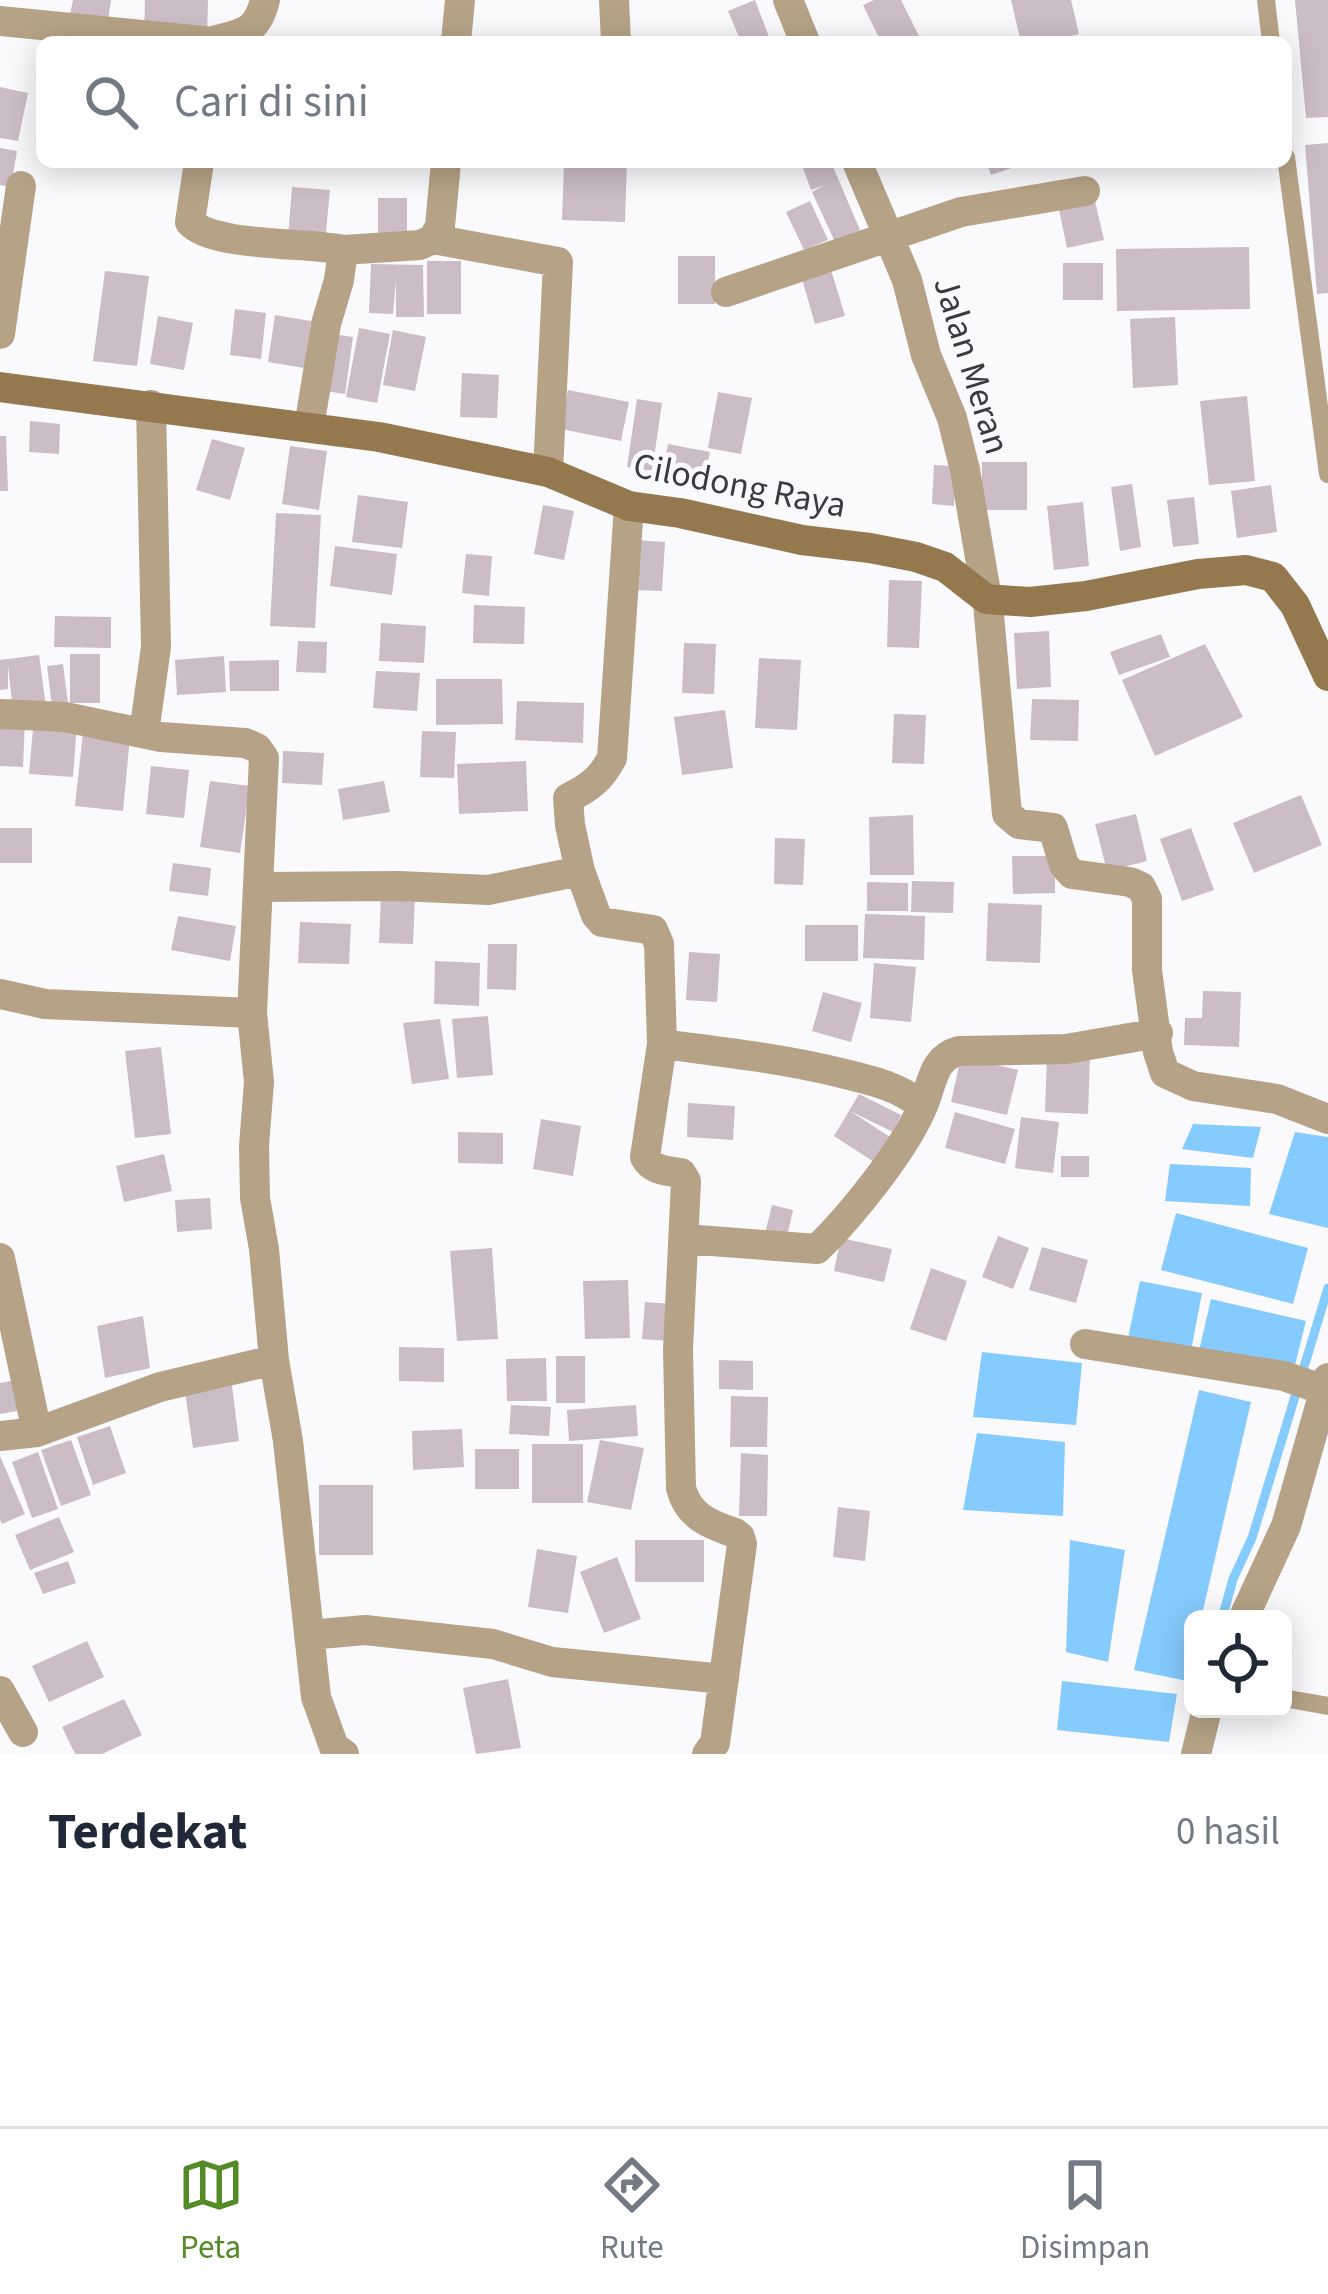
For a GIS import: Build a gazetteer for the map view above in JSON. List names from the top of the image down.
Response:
{
  "streets": {
    "street": ["Jalan Meran", "Cilodong Raya"]
  },
  "crossings": [
    ["Jalan Meran", "Cilodong Raya"]
  ],
  "page": {
    "search": "Cari di sini",
    "heading": ["Terdekat", "0 hasil"],
    "nav": ["Peta", "Rute", "Disimpan"]
  }
}
